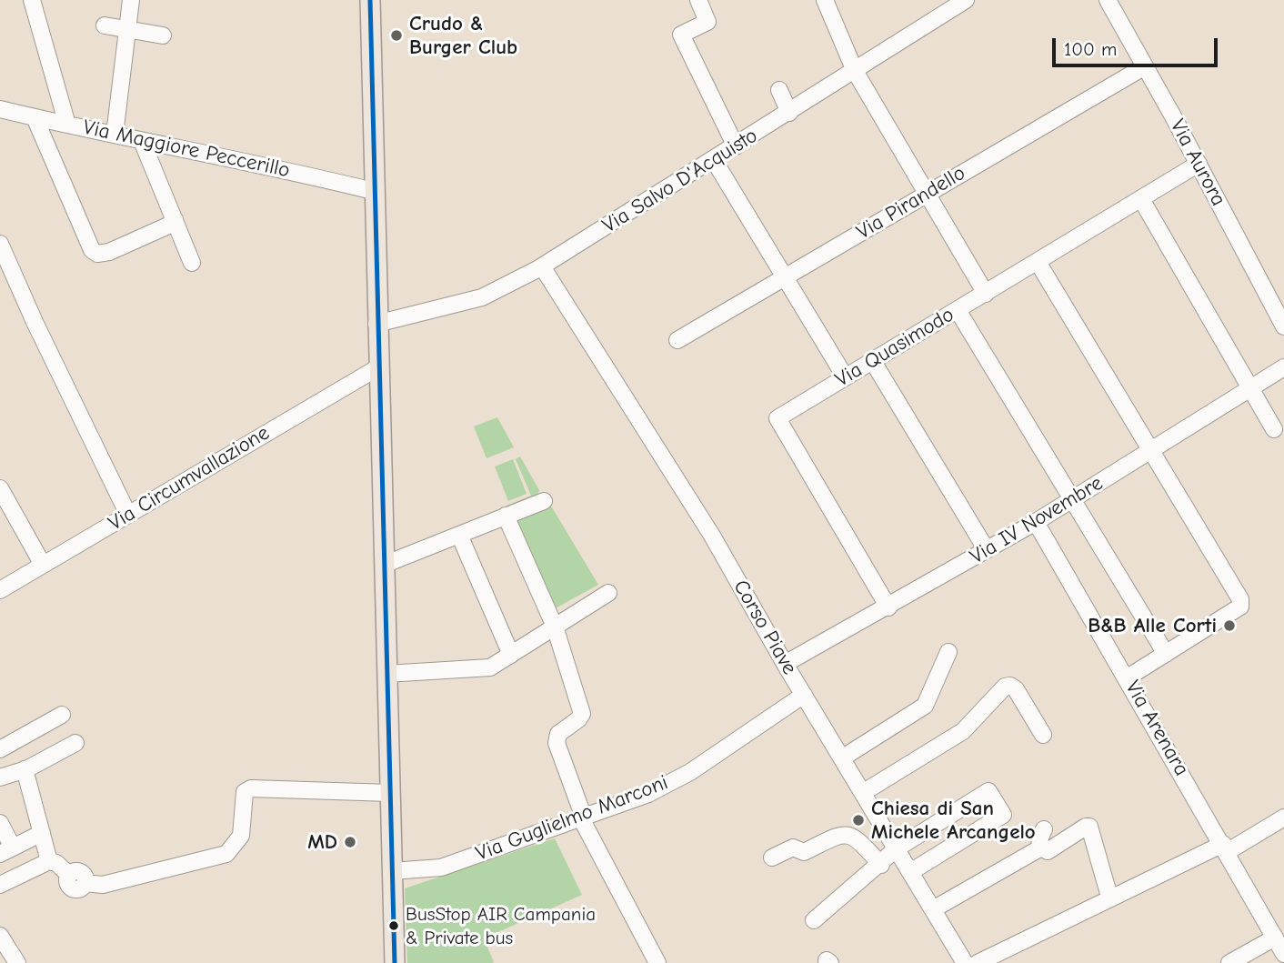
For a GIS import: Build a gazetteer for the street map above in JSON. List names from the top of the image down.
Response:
{
  "streets": {
    "street": [
      "Via Maggiore Peccerillo",
      "Via Aurora",
      "Via Salvo D'Acquisto",
      "Via Pirandello",
      "Via Quasimodo",
      "Via Circumvallazione",
      "Via IV Novembre",
      "Corso Piave",
      "Via Arenara",
      "Via Guglielmo Marconi"
    ]
  },
  "crossings": [
    ["Via Aurora", "Via Pirandello"],
    ["Via Aurora", "Via Quasimodo"],
    ["Via Salvo D'Acquisto", "Corso Piave"],
    ["Via Quasimodo", "Via IV Novembre"],
    ["Via IV Novembre", "Corso Piave"],
    ["Via IV Novembre", "Via Arenara"],
    ["Corso Piave", "Via Guglielmo Marconi"]
  ],
  "places": [
    "Crudo & Burger Club",
    "B&B Alle Corti",
    "Chiesa di San Michele Arcangelo",
    "MD",
    "BusStop AIR Campania & Private bus"
  ],
  "scale_bar": "100 m"
}
